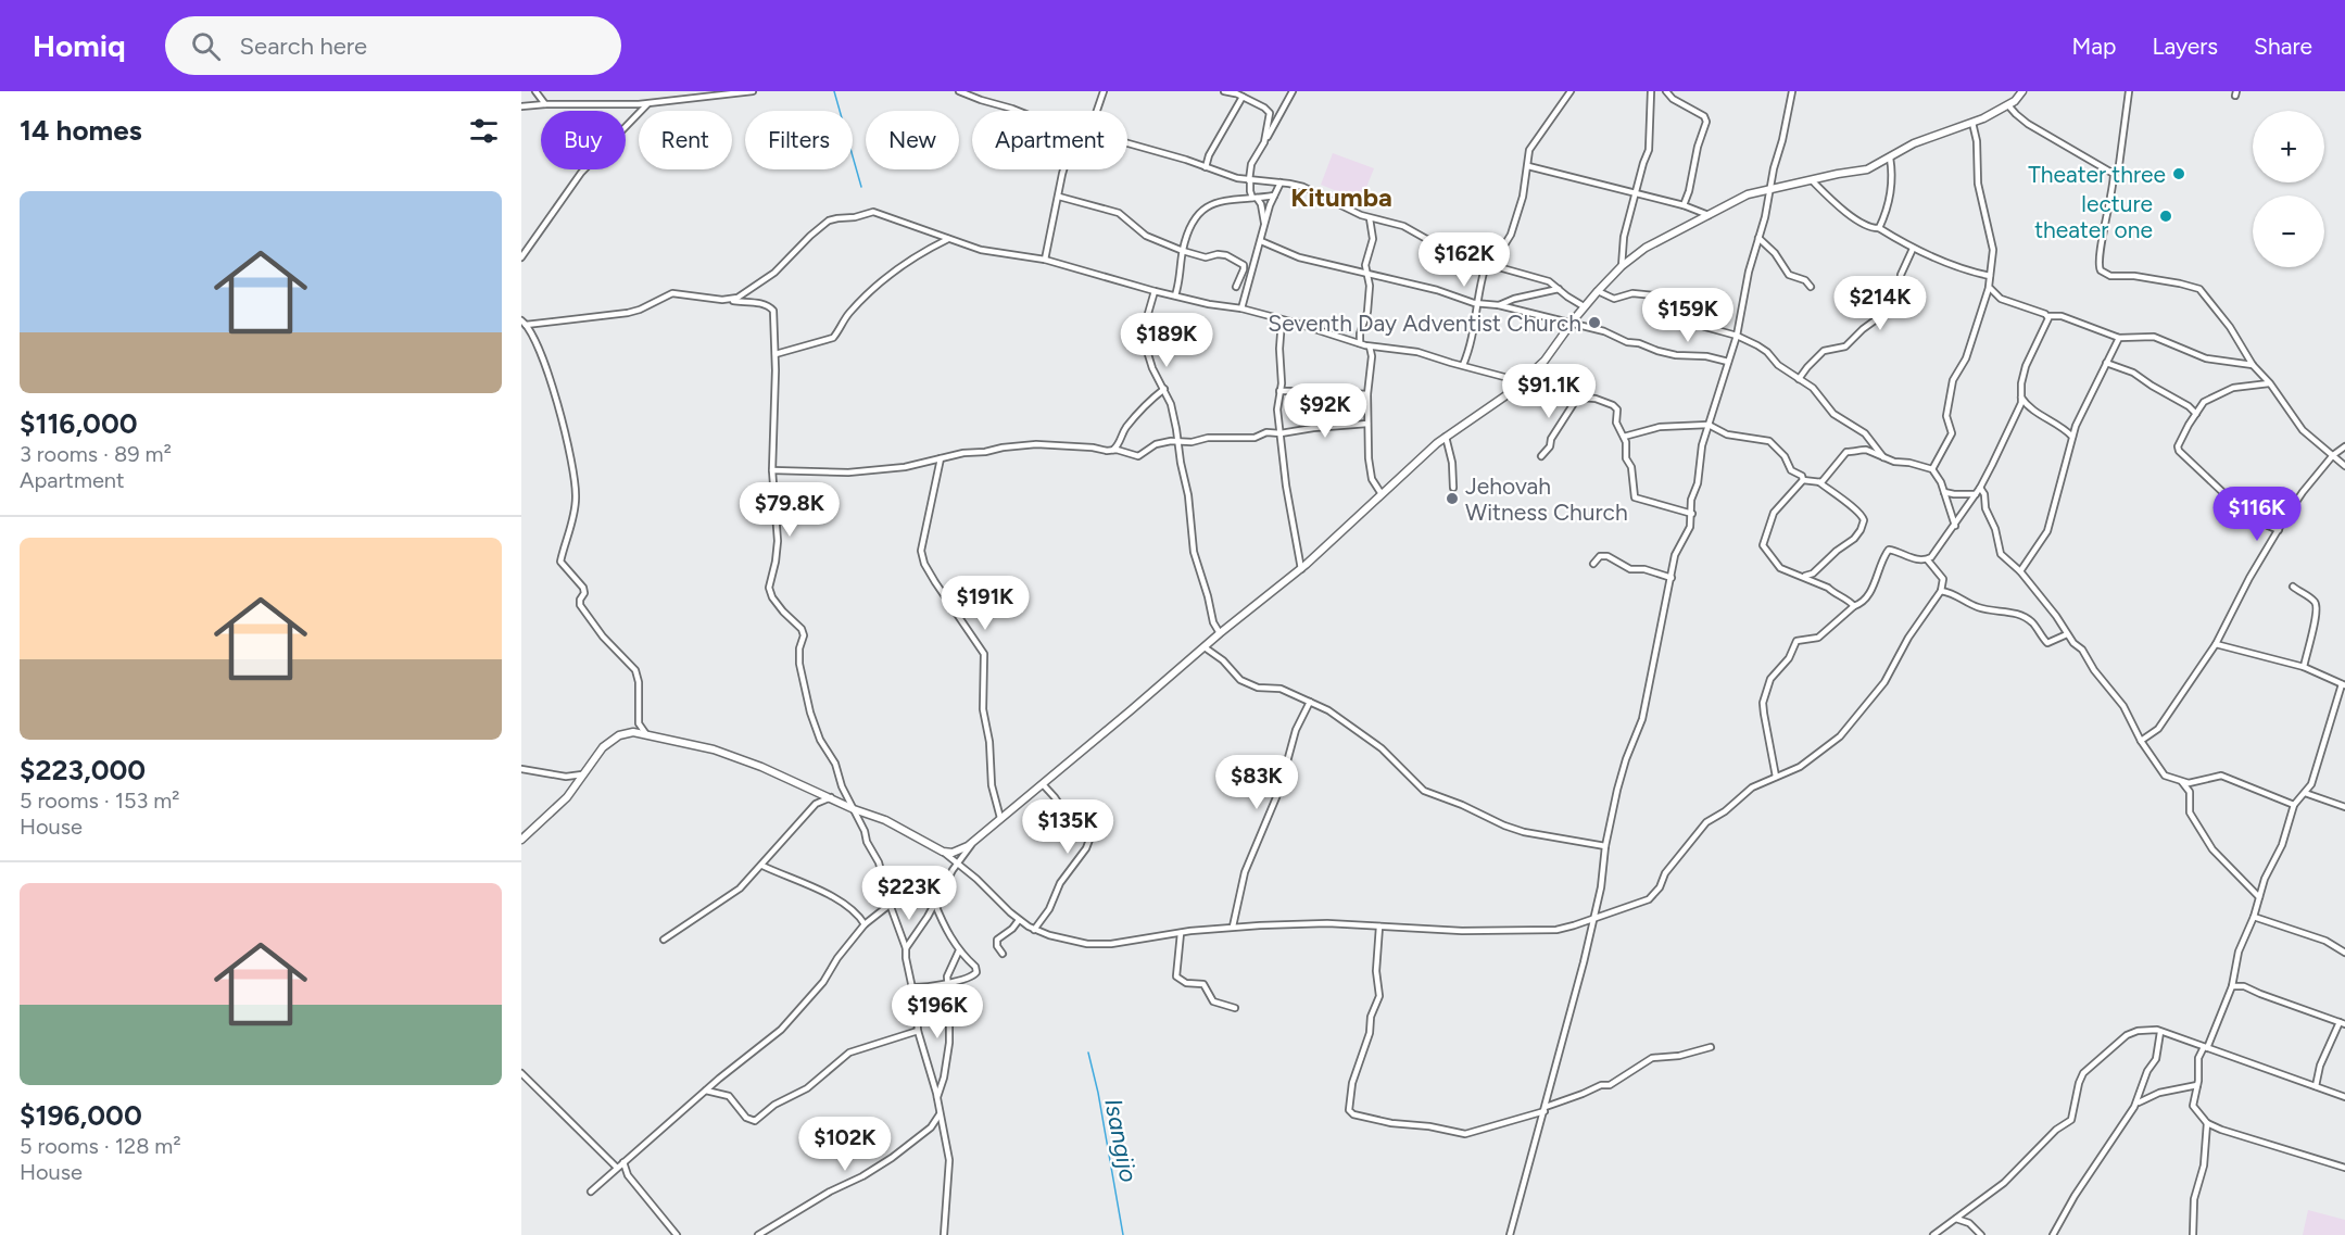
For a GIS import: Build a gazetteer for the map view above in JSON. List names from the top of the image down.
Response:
{
  "districts": ["Kitumba"],
  "water": ["Isangijo"],
  "places": [
    "Theater three",
    "lecture theater one",
    "Seventh Day Adventist Church",
    "Jehovah Witness Church"
  ],
  "page": {
    "header": "Homiq",
    "search": "Search here",
    "nav": ["Map", "Layers", "Share"],
    "heading": "14 homes",
    "map_buttons": ["+", "−"],
    "chip": [
      "Buy",
      "Rent",
      "Filters",
      "New",
      "Apartment"
    ],
    "list": [
      {
        "name": "$116,000",
        "note": "3 rooms · 89 m² · Apartment"
      },
      {
        "name": "$223,000",
        "note": "5 rooms · 153 m² · House"
      },
      {
        "name": "$196,000",
        "note": "5 rooms · 128 m² · House"
      }
    ],
    "price": [
      "$162K",
      "$214K",
      "$159K",
      "$189K",
      "$91.1K",
      "$92K",
      "$79.8K",
      "$116K",
      "$191K",
      "$83K",
      "$135K",
      "$223K",
      "$196K",
      "$102K"
    ]
  }
}
